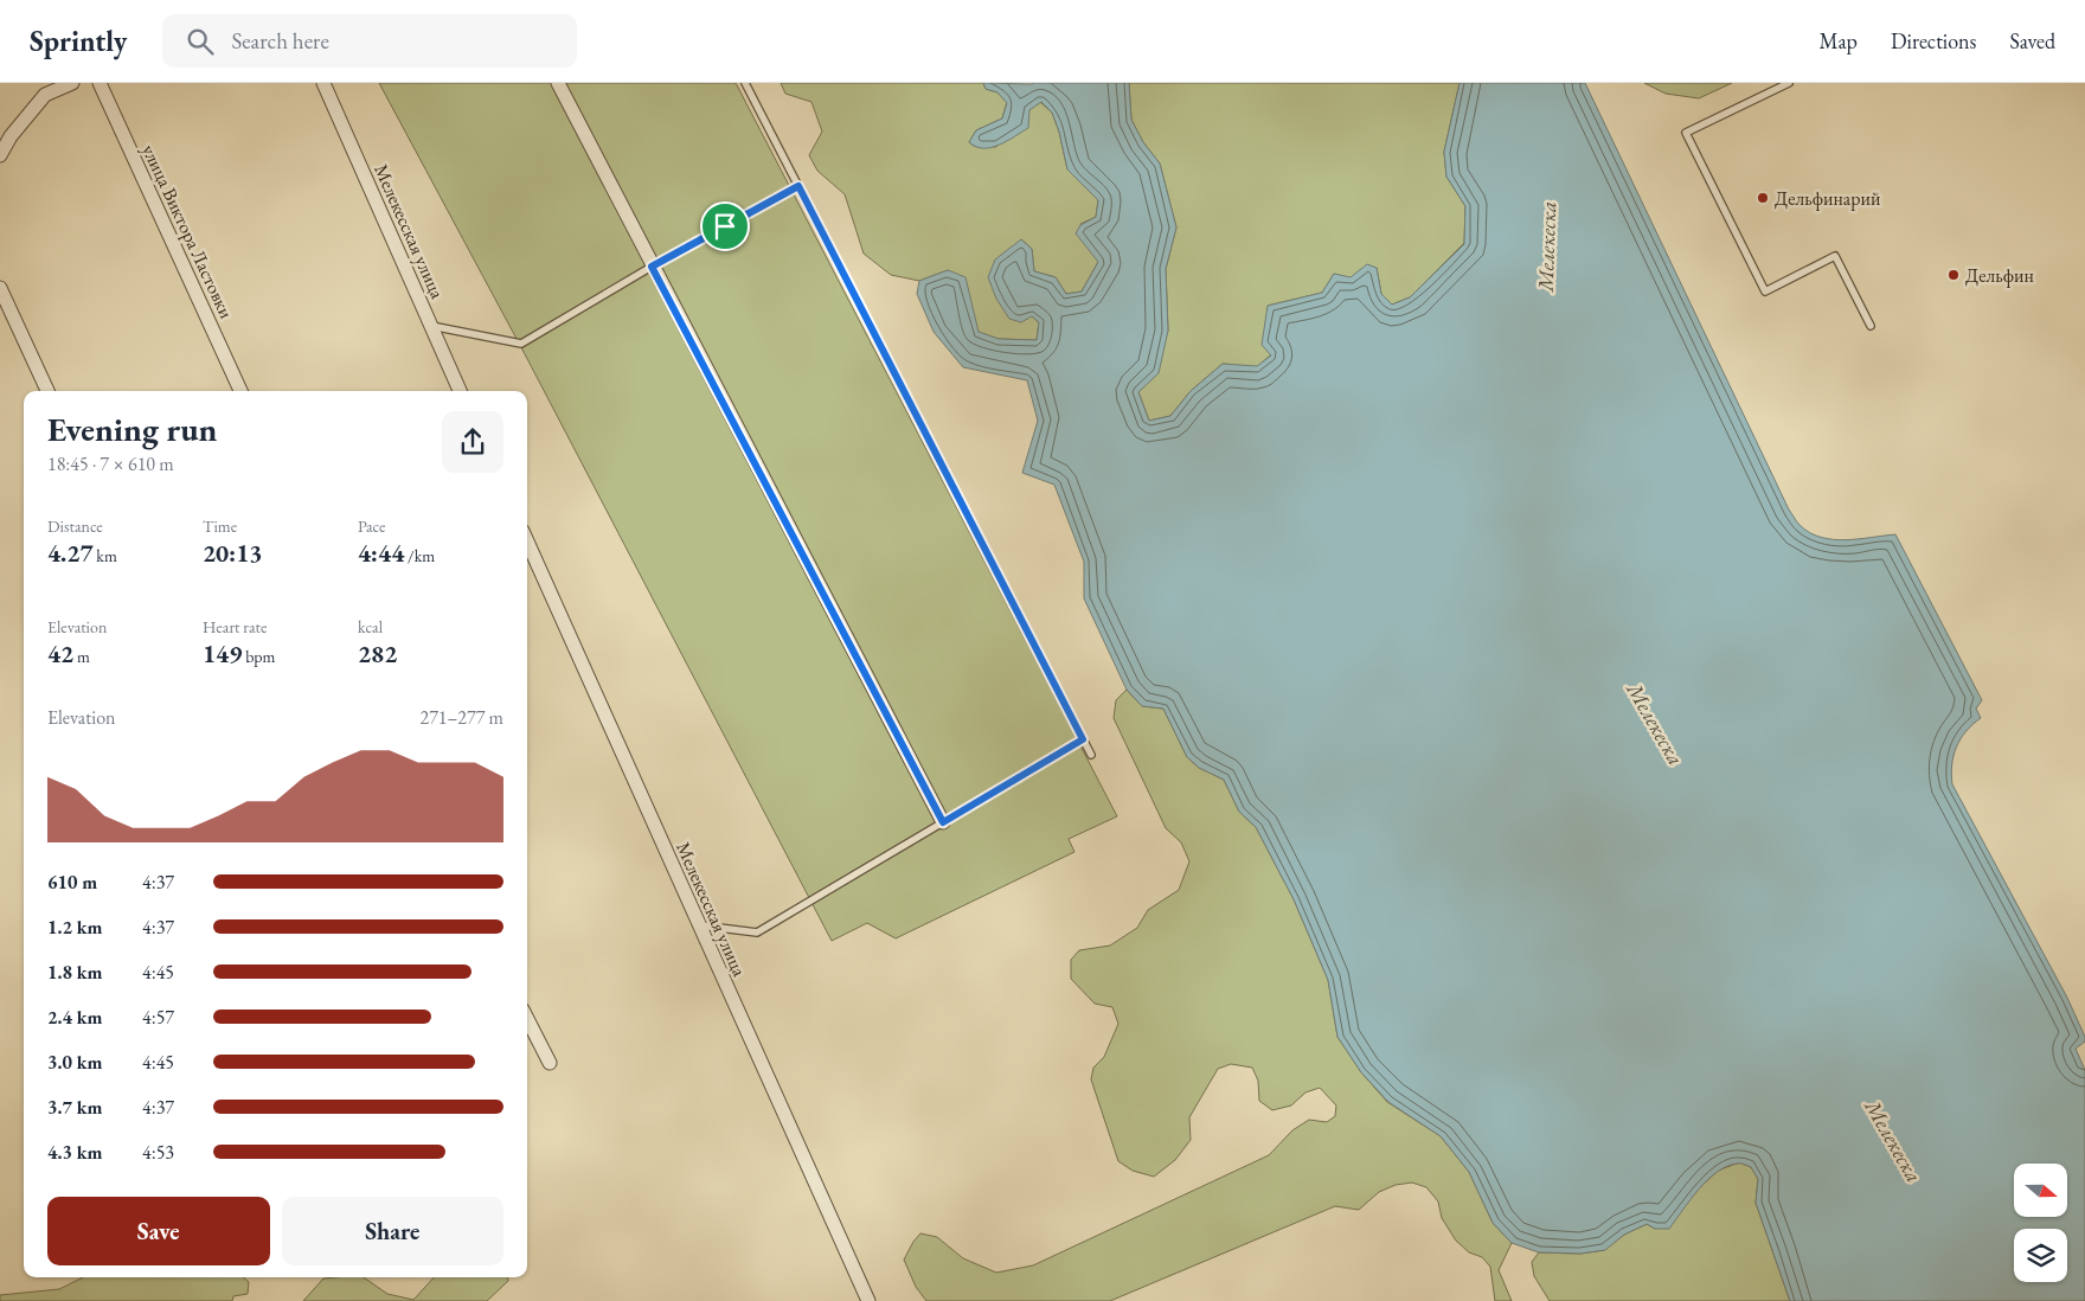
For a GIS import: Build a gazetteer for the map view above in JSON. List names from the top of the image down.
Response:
{
  "streets": {
    "street": ["улица Виктора Ластовки", "Мелекесская улица"]
  },
  "water": ["Мелекеска"],
  "places": ["Дельфинарий", "Дельфин"],
  "north": "right",
  "page": {
    "header": "Sprintly",
    "search": "Search here",
    "nav": ["Map", "Directions", "Saved"],
    "heading": ["Evening run", "18:45 · 7 × 610 m"],
    "stats": [
      ["Distance", "4.27 km"],
      ["Time", "20:13"],
      ["Pace", "4:44 /km"],
      ["Elevation", "42 m"],
      ["Heart rate", "149 bpm"],
      ["kcal", "282"]
    ],
    "chart": ["Elevation", "271–277 m"],
    "list": [
      {
        "name": "610 m",
        "note": "4:37"
      },
      {
        "name": "1.2 km",
        "note": "4:37"
      },
      {
        "name": "1.8 km",
        "note": "4:45"
      },
      {
        "name": "2.4 km",
        "note": "4:57"
      },
      {
        "name": "3.0 km",
        "note": "4:45"
      },
      {
        "name": "3.7 km",
        "note": "4:37"
      },
      {
        "name": "4.3 km",
        "note": "4:53"
      }
    ],
    "buttons": ["Save", "Share"]
  }
}
